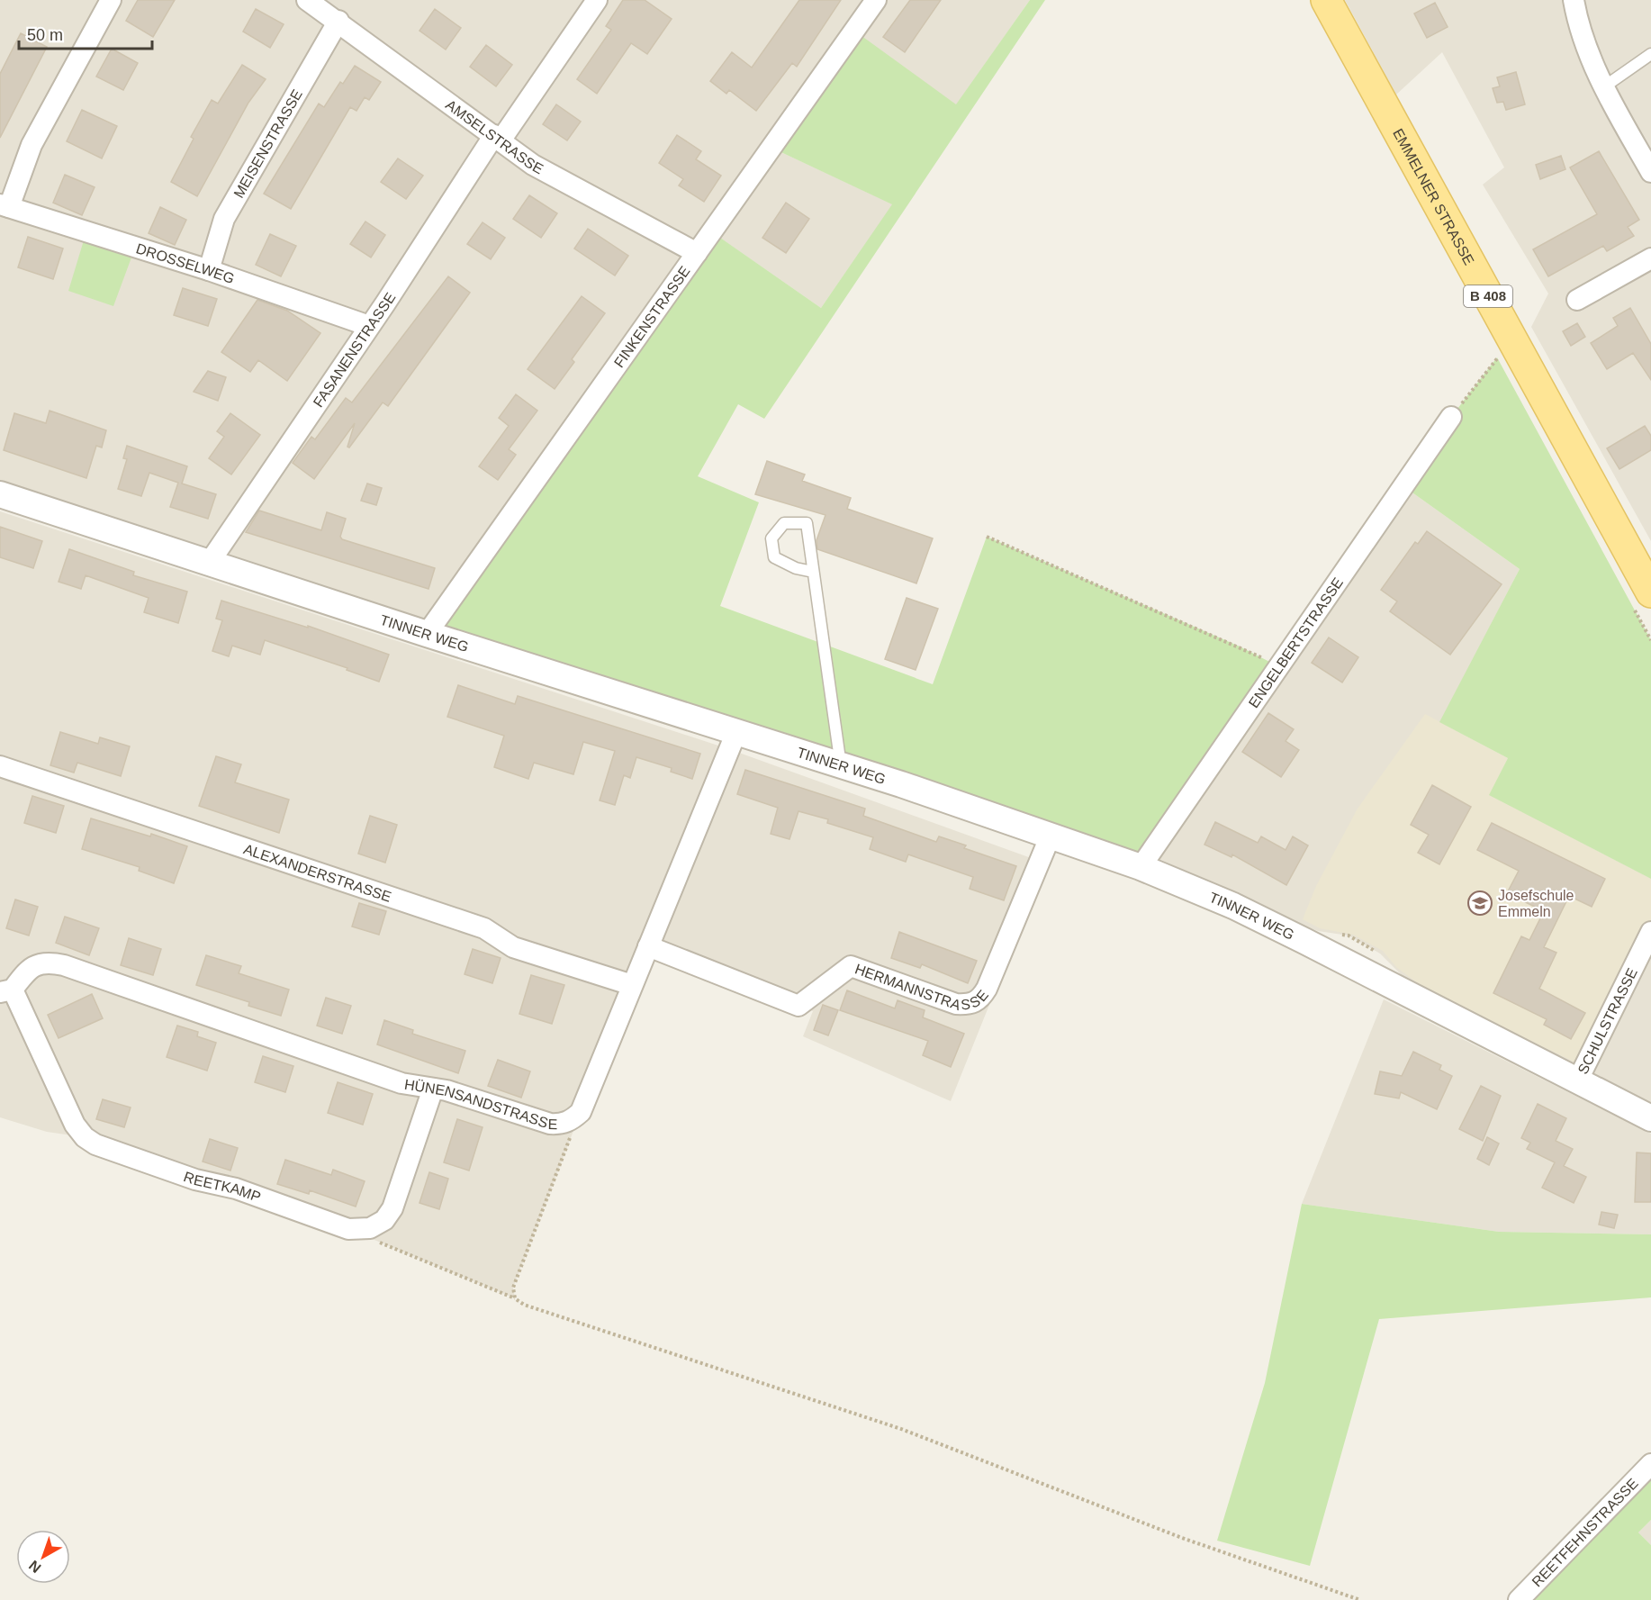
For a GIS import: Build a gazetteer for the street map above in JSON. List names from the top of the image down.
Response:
{
  "streets": {
    "main road": ["EMMELNER STRASSE", "B 408"],
    "street": [
      "AMSELSTRASSE",
      "MEISENSTRASSE",
      "DROSSELWEG",
      "FINKENSTRASSE",
      "FASANENSTRASSE",
      "TINNER WEG",
      "ENGELBERTSTRASSE",
      "ALEXANDERSTRASSE",
      "HERMANNSTRASSE",
      "SCHULSTRASSE",
      "HÜNENSANDSTRASSE",
      "REETKAMP",
      "REETFEHNSTRASSE"
    ]
  },
  "crossings": [
    ["AMSELSTRASSE", "MEISENSTRASSE"],
    ["AMSELSTRASSE", "FINKENSTRASSE"],
    ["AMSELSTRASSE", "FASANENSTRASSE"],
    ["MEISENSTRASSE", "DROSSELWEG"],
    ["DROSSELWEG", "FASANENSTRASSE"],
    ["FINKENSTRASSE", "TINNER WEG"],
    ["FASANENSTRASSE", "TINNER WEG"],
    ["TINNER WEG", "ENGELBERTSTRASSE"],
    ["TINNER WEG", "HERMANNSTRASSE"],
    ["TINNER WEG", "SCHULSTRASSE"],
    ["TINNER WEG", "HÜNENSANDSTRASSE"],
    ["ALEXANDERSTRASSE", "HÜNENSANDSTRASSE"],
    ["HERMANNSTRASSE", "HÜNENSANDSTRASSE"],
    ["HÜNENSANDSTRASSE", "REETKAMP"]
  ],
  "places": {
    "school or university": ["Josefschule Emmeln"]
  },
  "scale_bar": "50 m",
  "north": "bottom left"
}
